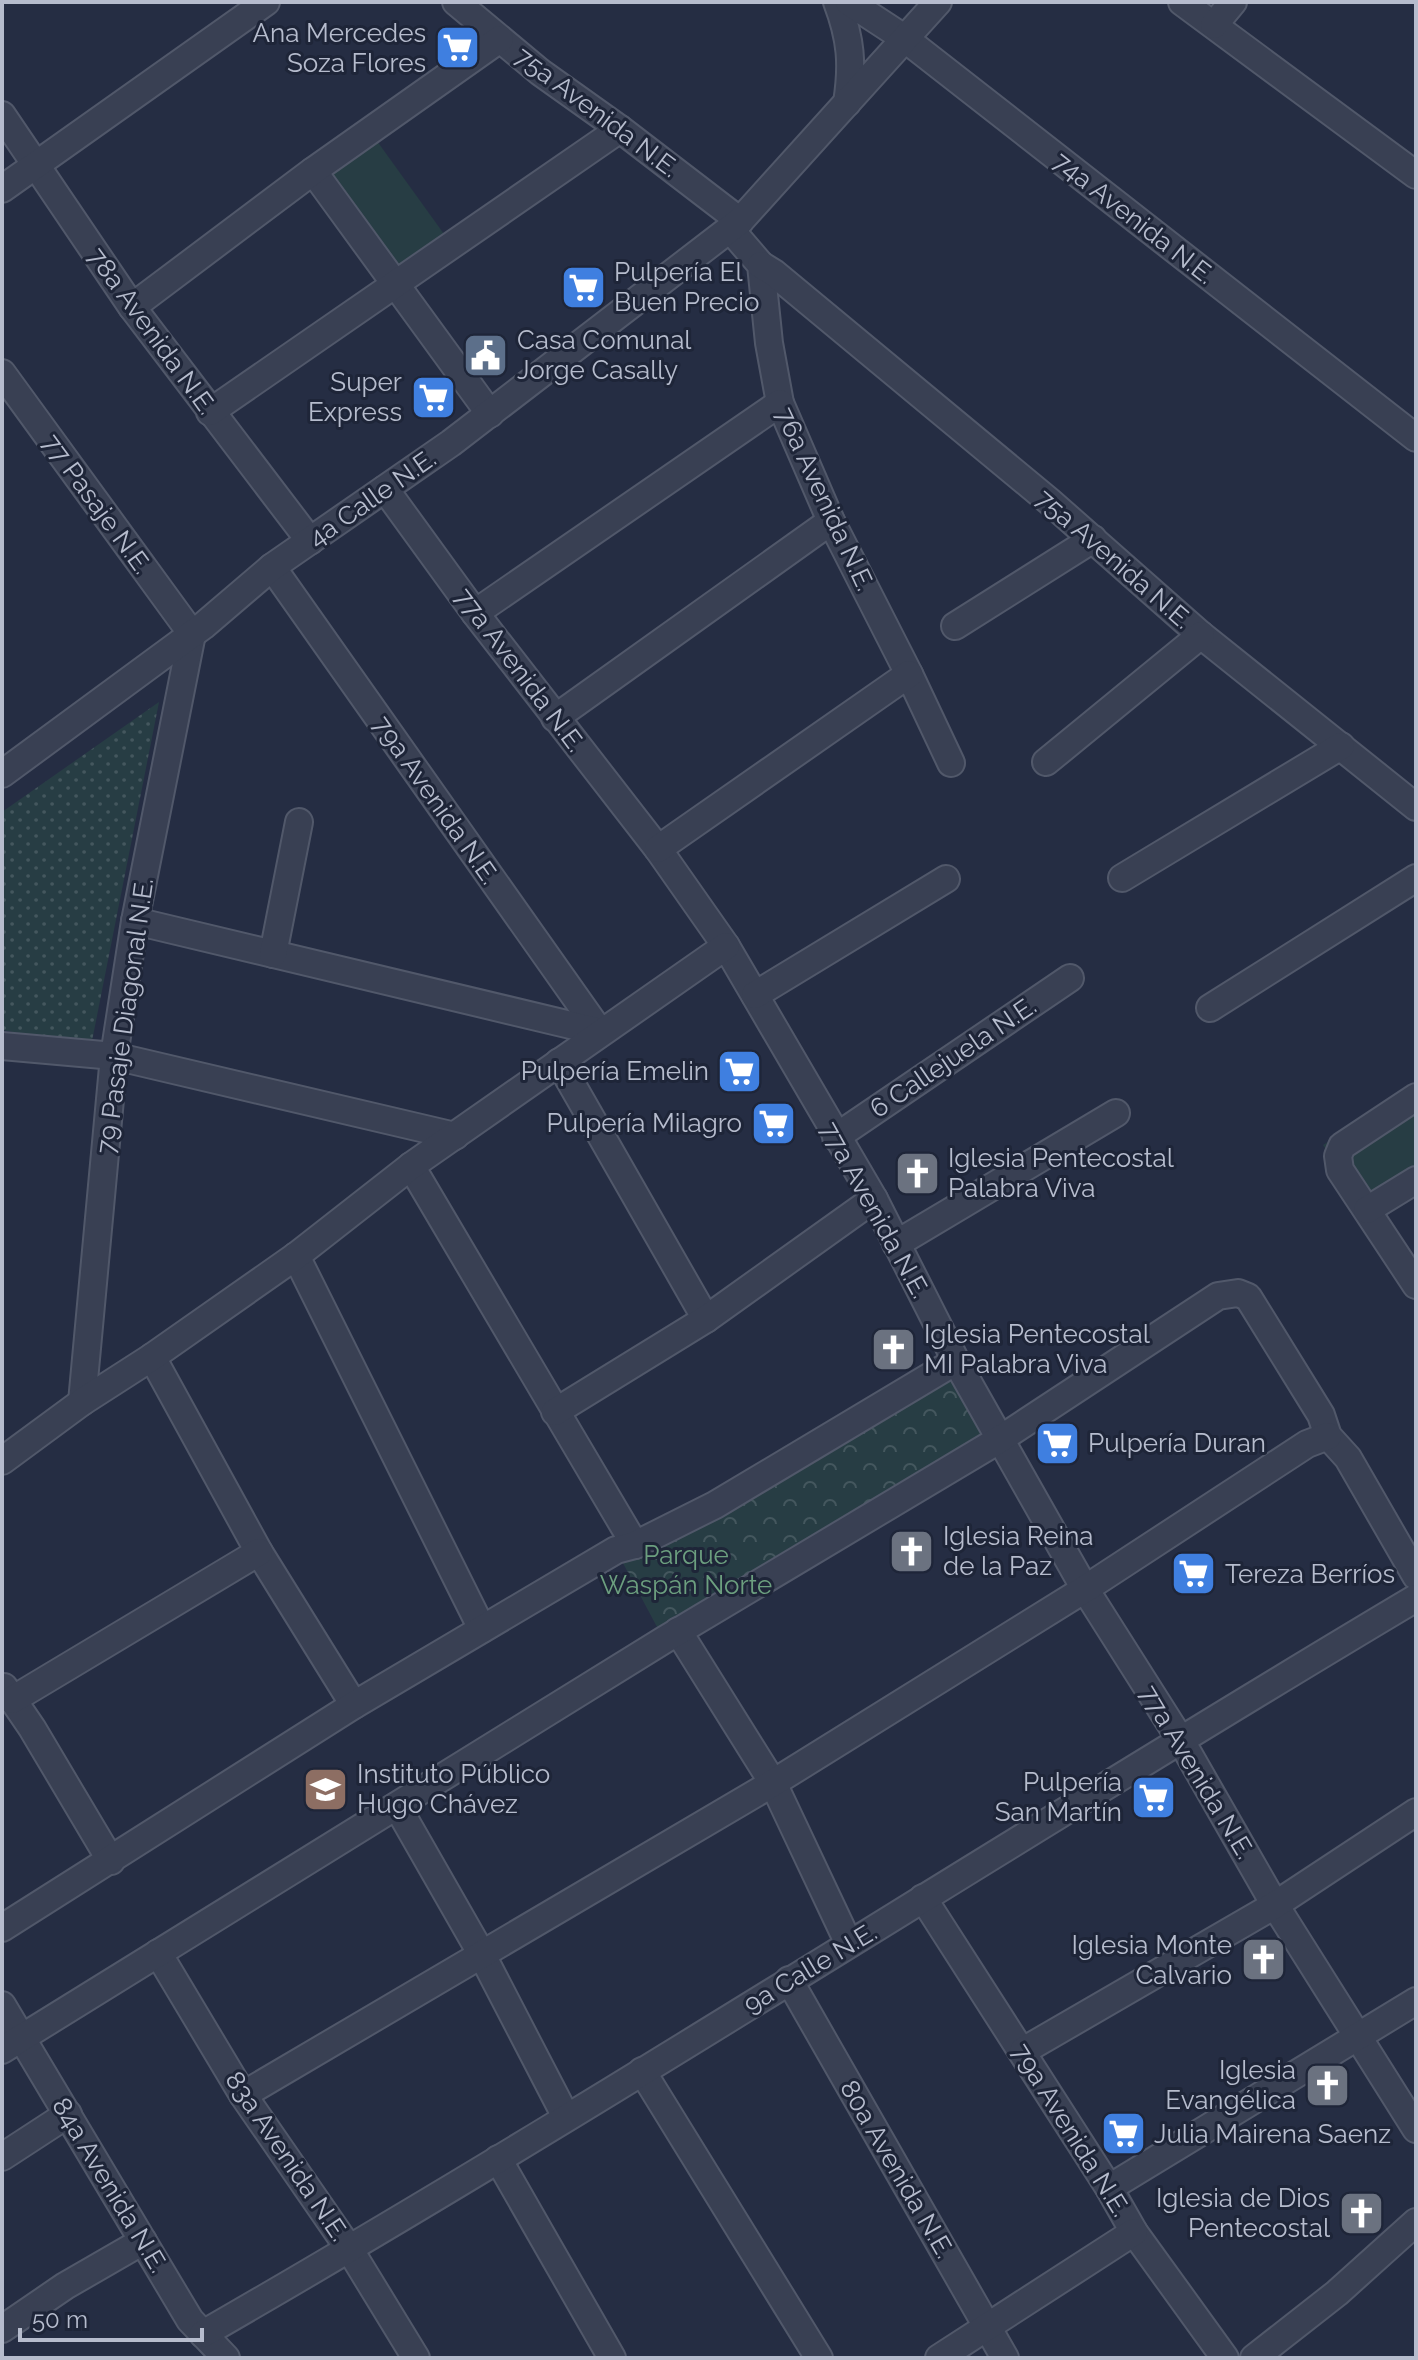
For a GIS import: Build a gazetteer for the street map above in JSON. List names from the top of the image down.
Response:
{
  "streets": {
    "street": [
      "75a Avenida N.E.",
      "74a Avenida N.E.",
      "78a Avenida N.E.",
      "4a Calle N.E.",
      "76a Avenida N.E.",
      "77 Pasaje N.E.",
      "77a Avenida N.E.",
      "79a Avenida N.E.",
      "79 Pasaje Diagonal N.E.",
      "6 Callejuela N.E.",
      "9a Calle N.E.",
      "83a Avenida N.E.",
      "80a Avenida N.E.",
      "84a Avenida N.E."
    ]
  },
  "crossings": [
    ["75a Avenida N.E.", "4a Calle N.E."],
    ["75a Avenida N.E.", "76a Avenida N.E."],
    ["74a Avenida N.E.", "4a Calle N.E."],
    ["78a Avenida N.E.", "4a Calle N.E."],
    ["4a Calle N.E.", "77 Pasaje N.E."],
    ["4a Calle N.E.", "77a Avenida N.E."],
    ["4a Calle N.E.", "79a Avenida N.E."],
    ["4a Calle N.E.", "79 Pasaje Diagonal N.E."],
    ["77 Pasaje N.E.", "79 Pasaje Diagonal N.E."],
    ["77a Avenida N.E.", "6 Callejuela N.E."],
    ["77a Avenida N.E.", "9a Calle N.E."],
    ["79a Avenida N.E.", "9a Calle N.E."],
    ["9a Calle N.E.", "83a Avenida N.E."],
    ["9a Calle N.E.", "80a Avenida N.E."],
    ["9a Calle N.E.", "84a Avenida N.E."]
  ],
  "parks": ["Parque Waspán Norte"],
  "places": {
    "supermarket": [
      "Ana Mercedes Soza Flores",
      "Pulpería El Buen Precio",
      "Super Express",
      "Pulpería Emelin",
      "Pulpería Milagro",
      "Pulpería Duran",
      "Tereza Berríos",
      "Pulpería San Martín",
      "Julia Mairena Saenz"
    ],
    "public building": ["Casa Comunal Jorge Casally"],
    "church": [
      "Iglesia Pentecostal Palabra Viva",
      "Iglesia Pentecostal MI Palabra Viva",
      "Iglesia Reina de la Paz",
      "Iglesia Monte Calvario",
      "Iglesia Evangélica",
      "Iglesia de Dios Pentecostal"
    ],
    "school or university": ["Instituto Público Hugo Chávez"]
  },
  "scale_bar": "50 m"
}
